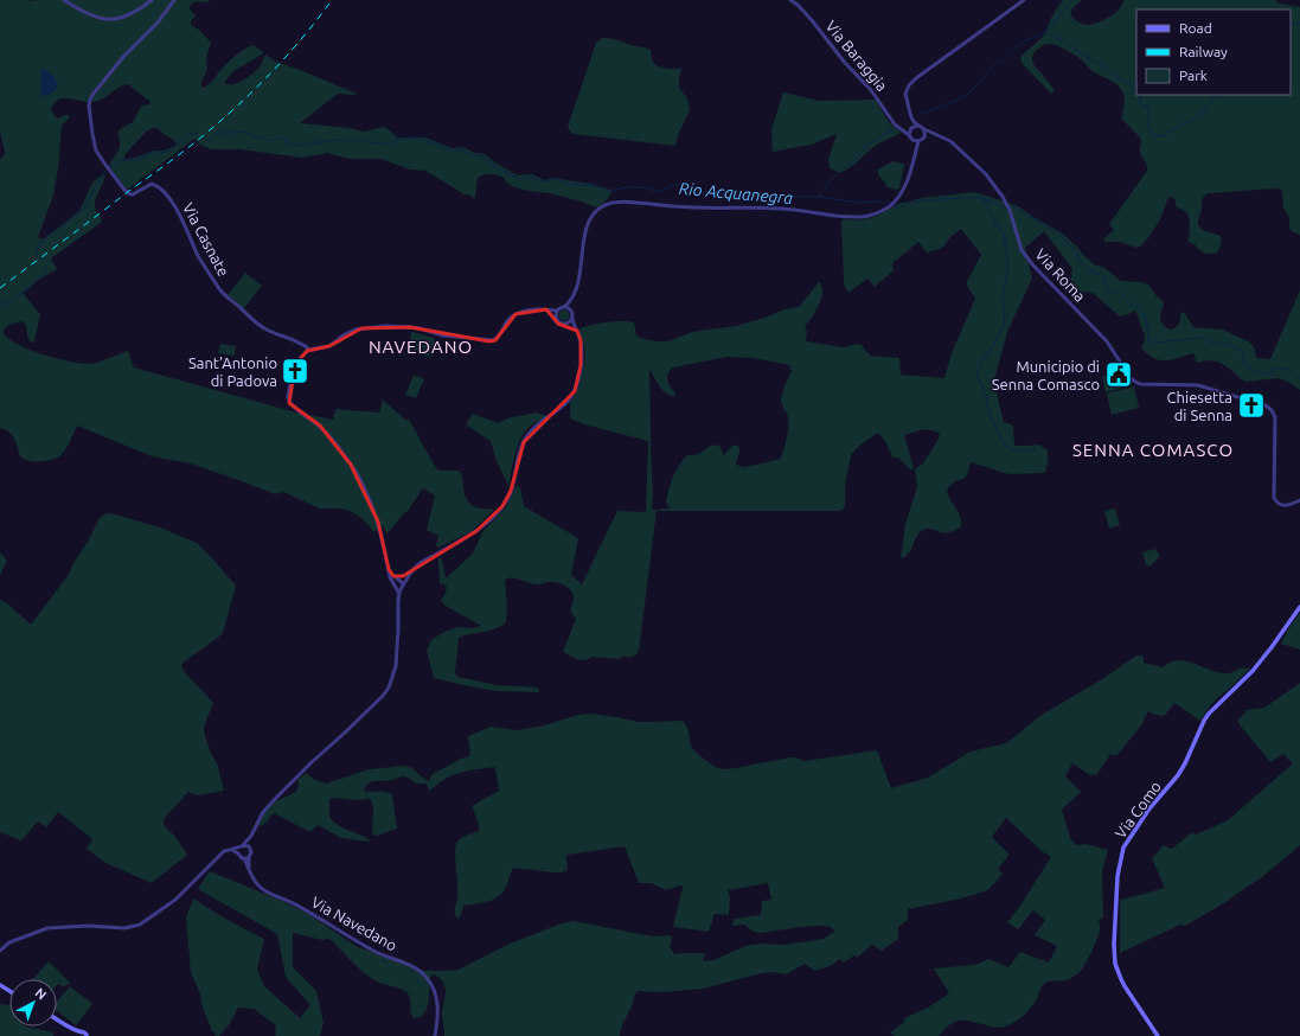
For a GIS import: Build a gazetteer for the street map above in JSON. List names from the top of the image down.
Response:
{
  "streets": {
    "main road": ["Via Como"],
    "street": [
      "Via Baraggia",
      "Via Casnate",
      "Via Roma",
      "Via Navedano"
    ]
  },
  "crossings": [
    ["Via Baraggia", "Via Roma"]
  ],
  "districts": ["NAVEDANO", "SENNA COMASCO"],
  "water": ["Rio Acquanegra"],
  "places": {
    "church": ["Sant'Antonio di Padova", "Chiesetta di Senna"],
    "public building": ["Municipio di Senna Comasco"]
  },
  "legend": ["Road", "Railway", "Park"],
  "north": "top right"
}
